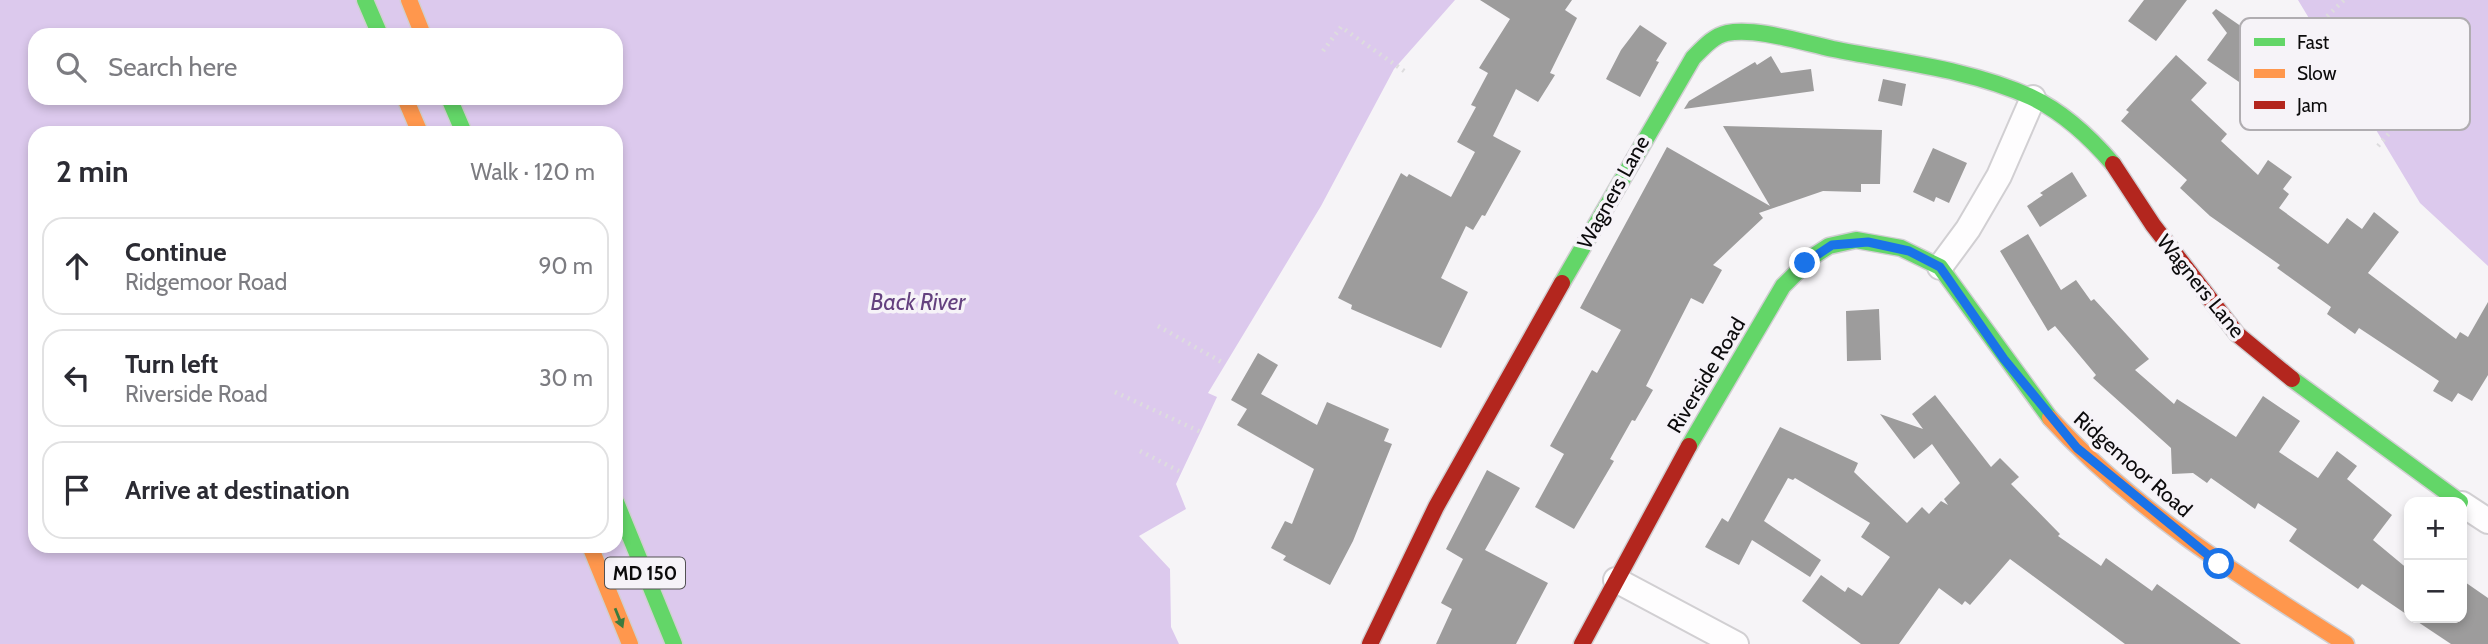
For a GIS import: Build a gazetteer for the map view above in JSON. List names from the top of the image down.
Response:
{
  "streets": {
    "street": [
      "Wagners Lane",
      "Riverside Road",
      "Ridgemoor Road",
      "MD 150"
    ]
  },
  "crossings": [
    ["Riverside Road", "Ridgemoor Road"]
  ],
  "water": ["Back River"],
  "legend": ["Fast", "Slow", "Jam"],
  "page": {
    "search": "Search here",
    "heading": ["2 min", "Walk · 120 m"],
    "list": [
      ["Continue", "Ridgemoor Road", "90 m"],
      ["Turn left", "Riverside Road", "30 m"],
      "Arrive at destination"
    ],
    "map_buttons": ["+", "−"]
  }
}
